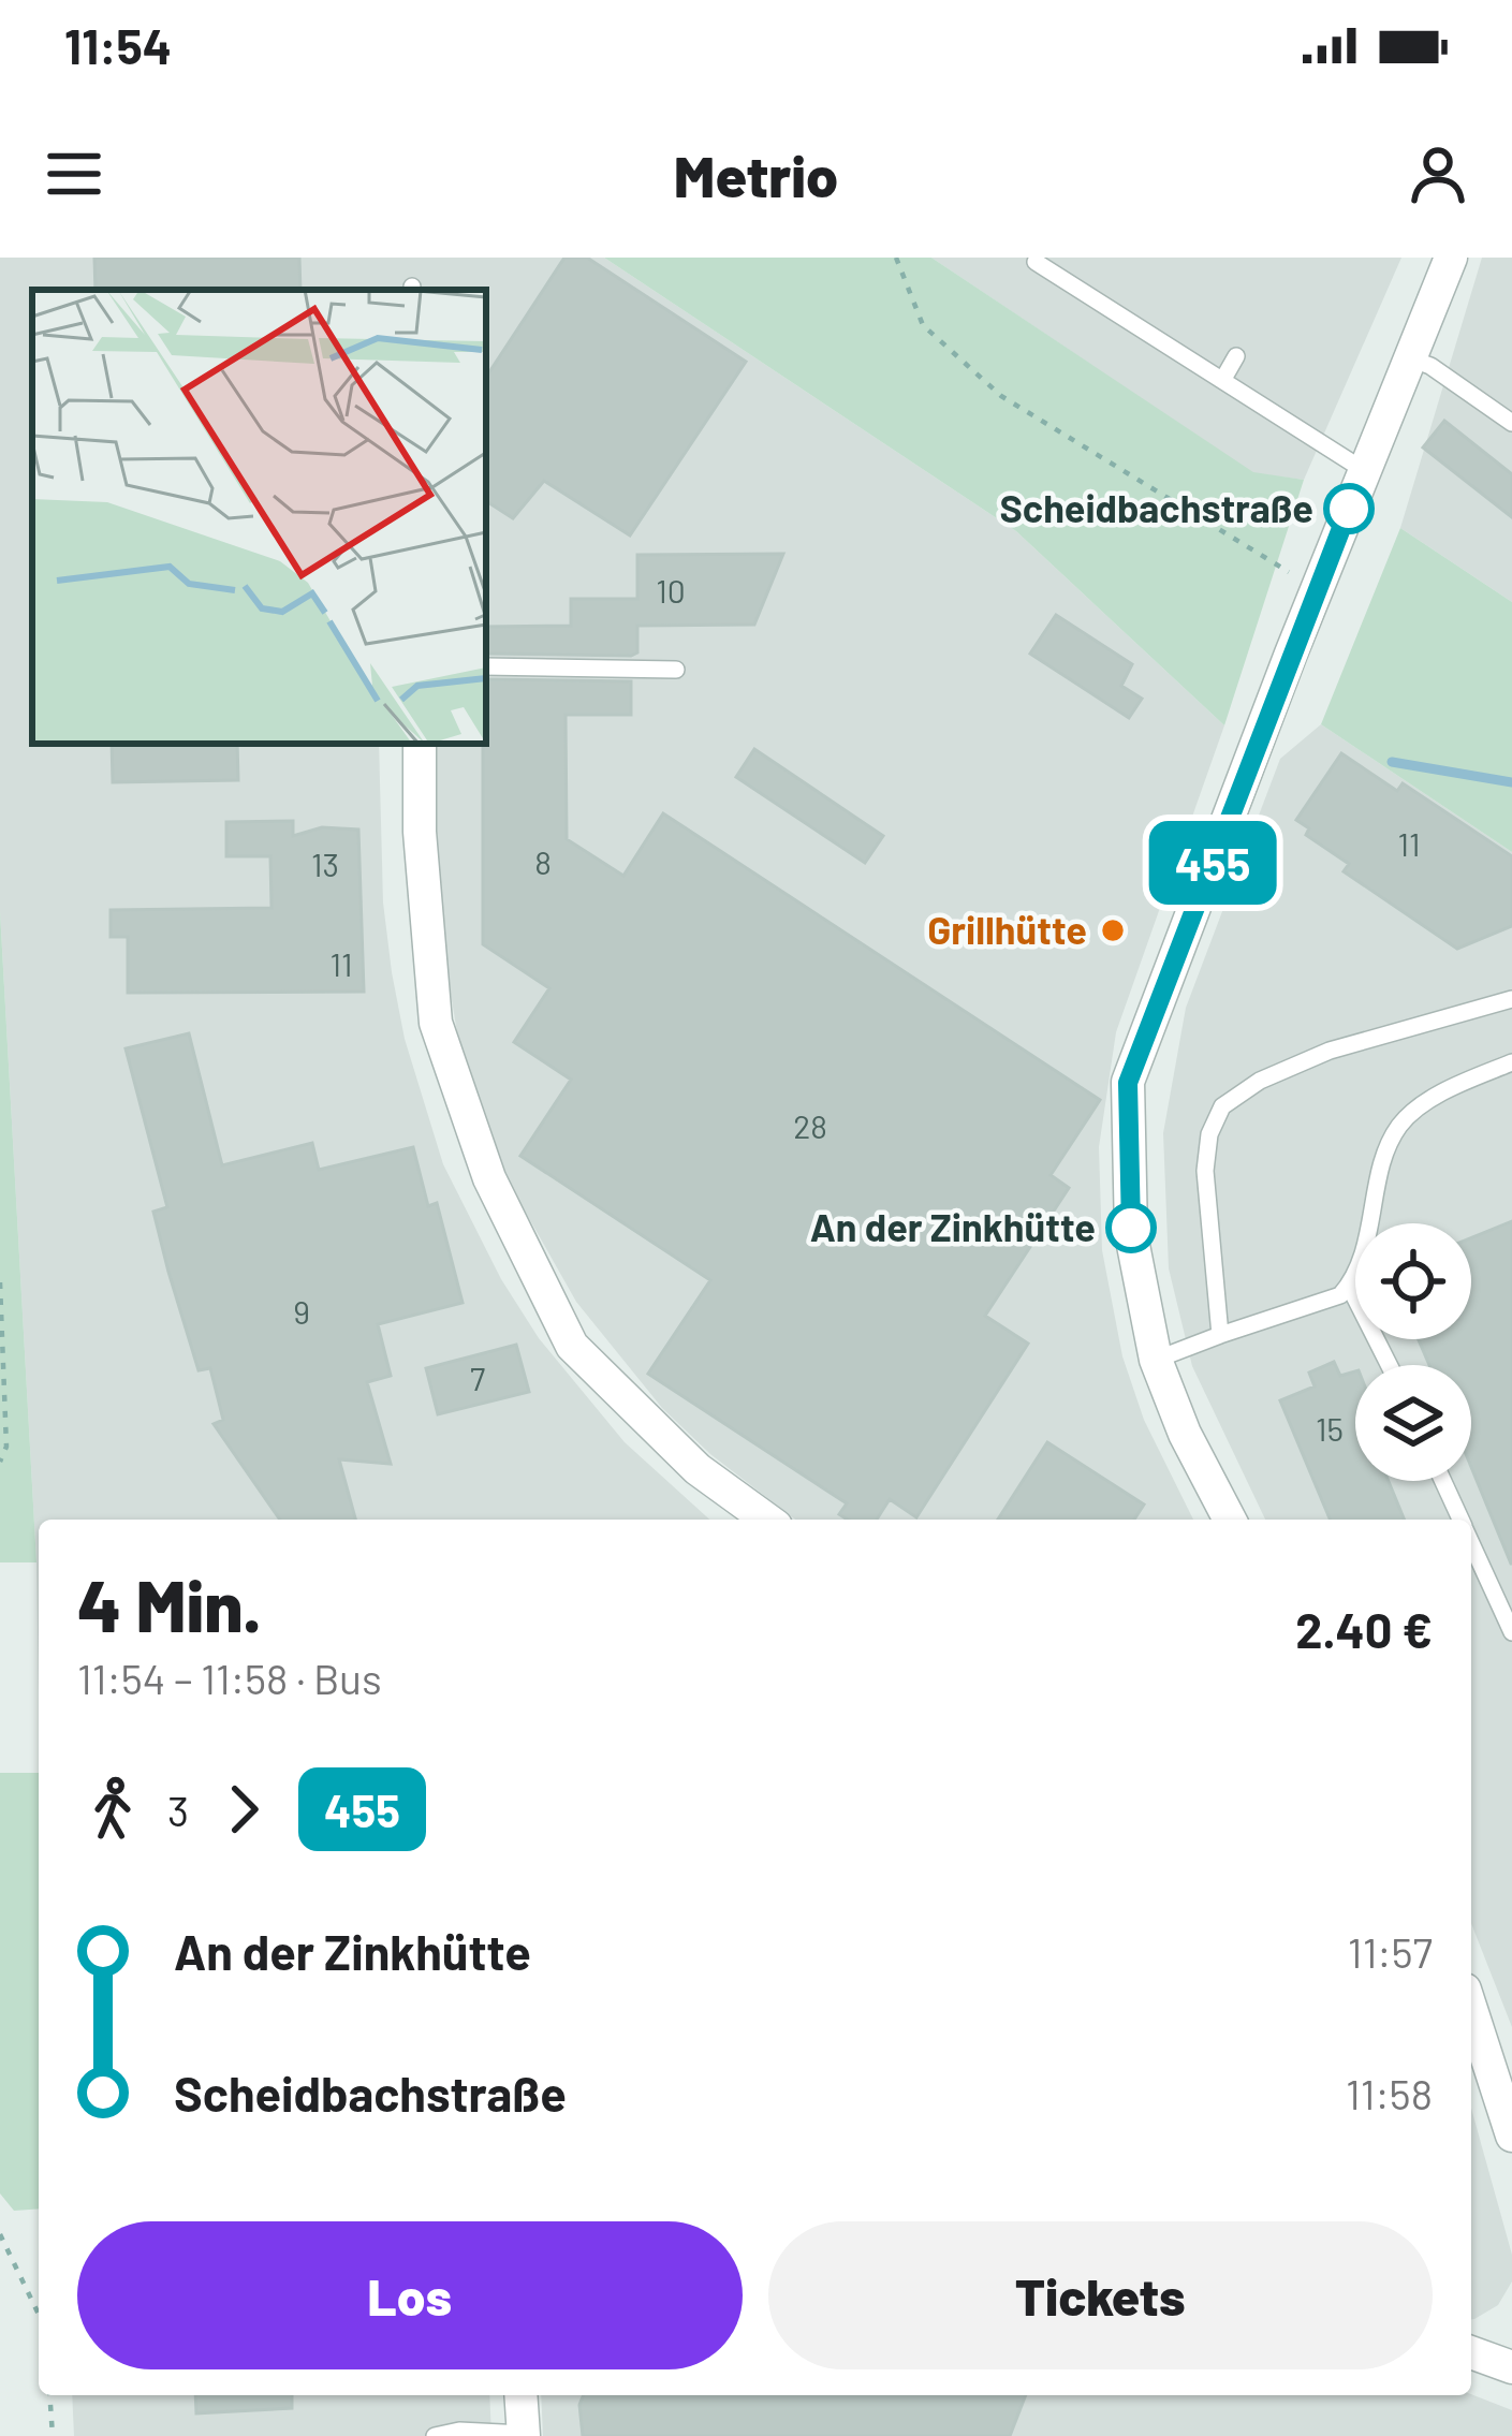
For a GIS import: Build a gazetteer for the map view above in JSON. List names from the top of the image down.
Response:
{
  "places": ["Scheidbachstraße", "Grillhütte", "An der Zinkhütte"],
  "lines": ["bus line 455"],
  "house_numbers": [
    "10",
    "11",
    "8",
    "13",
    "11",
    "28",
    "9",
    "7",
    "15"
  ],
  "page": {
    "status": "11:54",
    "header": "Metrio",
    "on_map": "455",
    "heading": ["4 Min.", "11:54 – 11:58 · Bus", "2.40 €"],
    "legs": ["3", "455"],
    "list": [
      {
        "name": "An der Zinkhütte",
        "value": "11:57"
      },
      {
        "name": "Scheidbachstraße",
        "value": "11:58"
      }
    ],
    "buttons": ["Los", "Tickets"]
  }
}
